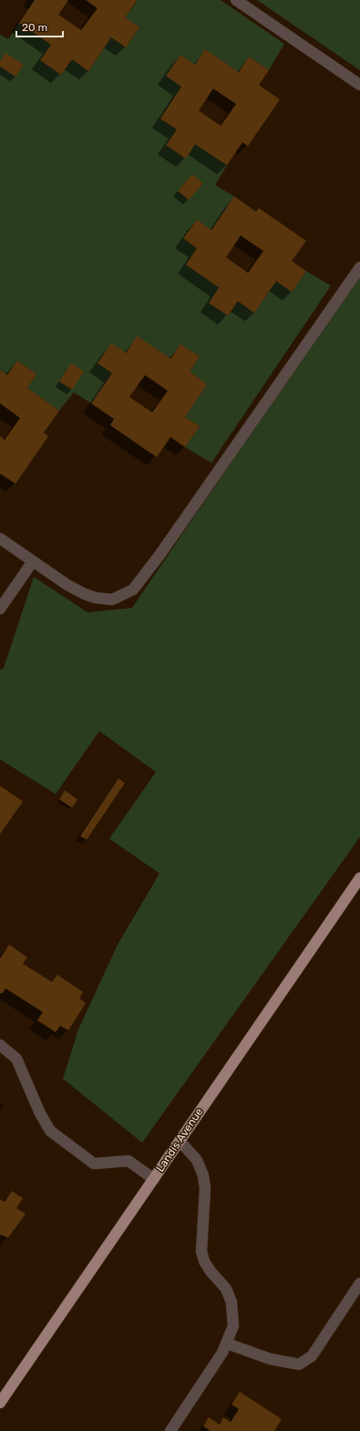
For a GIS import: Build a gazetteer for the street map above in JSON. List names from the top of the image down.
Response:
{
  "streets": {
    "main road": ["Landis Avenue"]
  },
  "scale_bar": "20 m"
}
